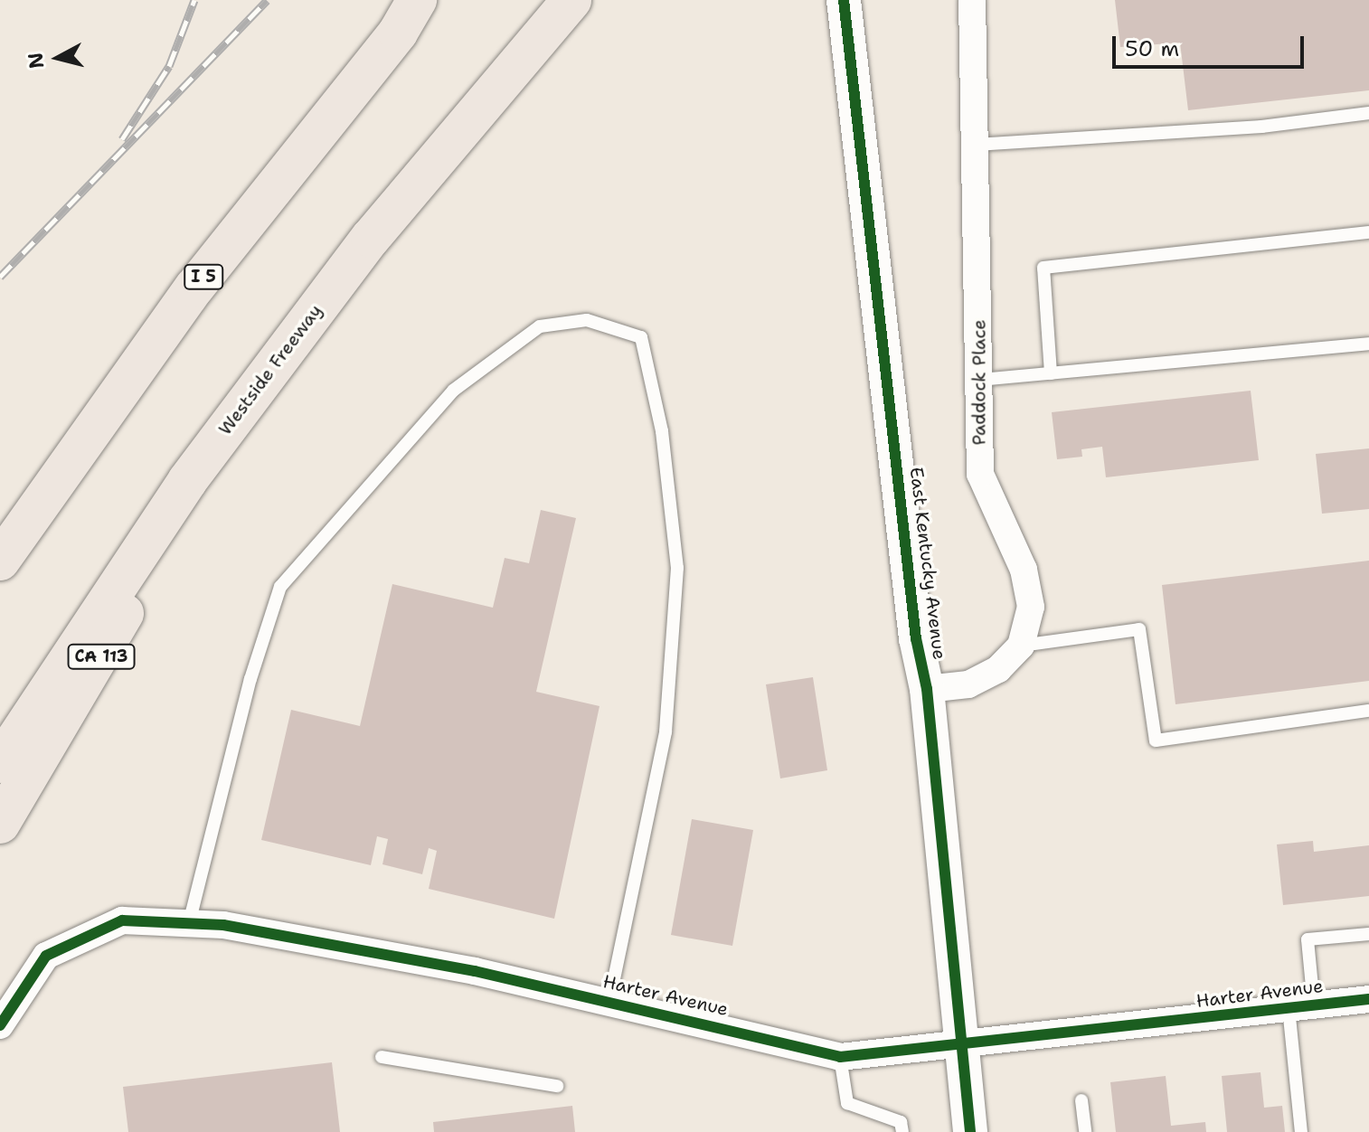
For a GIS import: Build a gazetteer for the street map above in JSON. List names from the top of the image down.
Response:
{
  "streets": {
    "highway": ["I 5", "Westside Freeway", "CA 113"],
    "street": ["Paddock Place", "East Kentucky Avenue", "Harter Avenue"]
  },
  "crossings": [
    ["Westside Freeway", "CA 113"],
    ["East Kentucky Avenue", "Harter Avenue"]
  ],
  "scale_bar": "50 m",
  "north": "left"
}
